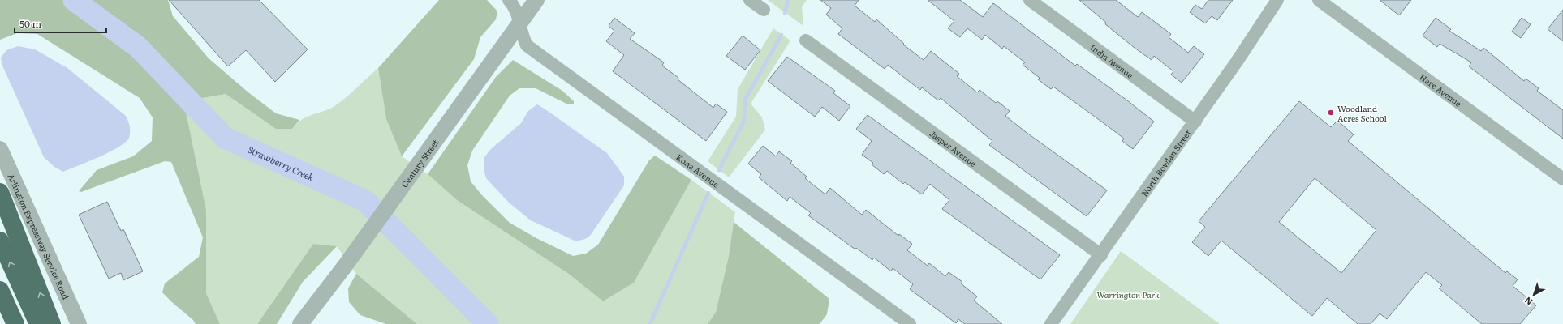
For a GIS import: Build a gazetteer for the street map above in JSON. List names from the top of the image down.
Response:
{
  "streets": {
    "street": [
      "India Avenue",
      "Hare Avenue",
      "Jasper Avenue",
      "Century Street",
      "North Bowlan Street",
      "Kona Avenue",
      "Arlington Expressway Service Road"
    ]
  },
  "crossings": [
    ["India Avenue", "North Bowlan Street"],
    ["Jasper Avenue", "North Bowlan Street"],
    ["Century Street", "Kona Avenue"]
  ],
  "water": ["Strawberry Creek"],
  "parks": ["Warrington Park"],
  "places": ["Woodland Acres School"],
  "scale_bar": "50 m",
  "north": "bottom left"
}
